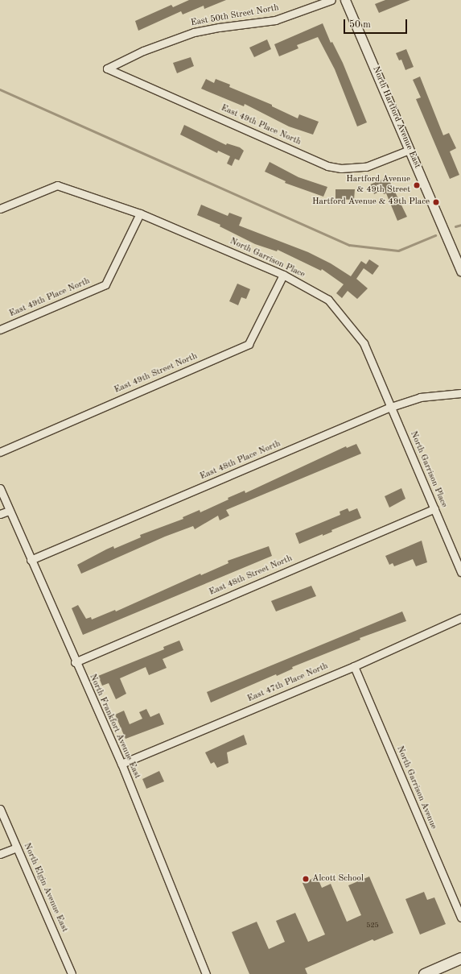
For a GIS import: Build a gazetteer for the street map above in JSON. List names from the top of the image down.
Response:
{
  "streets": {
    "street": [
      "East 50th Street North",
      "North Hartford Avenue East",
      "East 49th Place North",
      "North Garrison Place",
      "East 49th Street North",
      "East 48th Place North",
      "East 48th Street North",
      "East 47th Place North",
      "North Frankfort Avenue East",
      "North Garrison Avenue",
      "North Elgin Avenue East"
    ]
  },
  "crossings": [
    ["East 50th Street North", "East 49th Place North"],
    ["North Hartford Avenue East", "East 49th Place North"],
    ["East 49th Place North", "North Garrison Place"],
    ["North Garrison Place", "East 49th Street North"],
    ["North Garrison Place", "East 48th Place North"],
    ["North Garrison Place", "East 48th Street North"],
    ["East 48th Place North", "North Frankfort Avenue East"],
    ["East 48th Street North", "North Frankfort Avenue East"],
    ["East 47th Place North", "North Frankfort Avenue East"],
    ["East 47th Place North", "North Garrison Avenue"]
  ],
  "places": ["Hartford Avenue & 49th Street", "Hartford Avenue & 49th Place", "Alcott School"],
  "house_numbers": ["525"],
  "scale_bar": "50 m"
}
